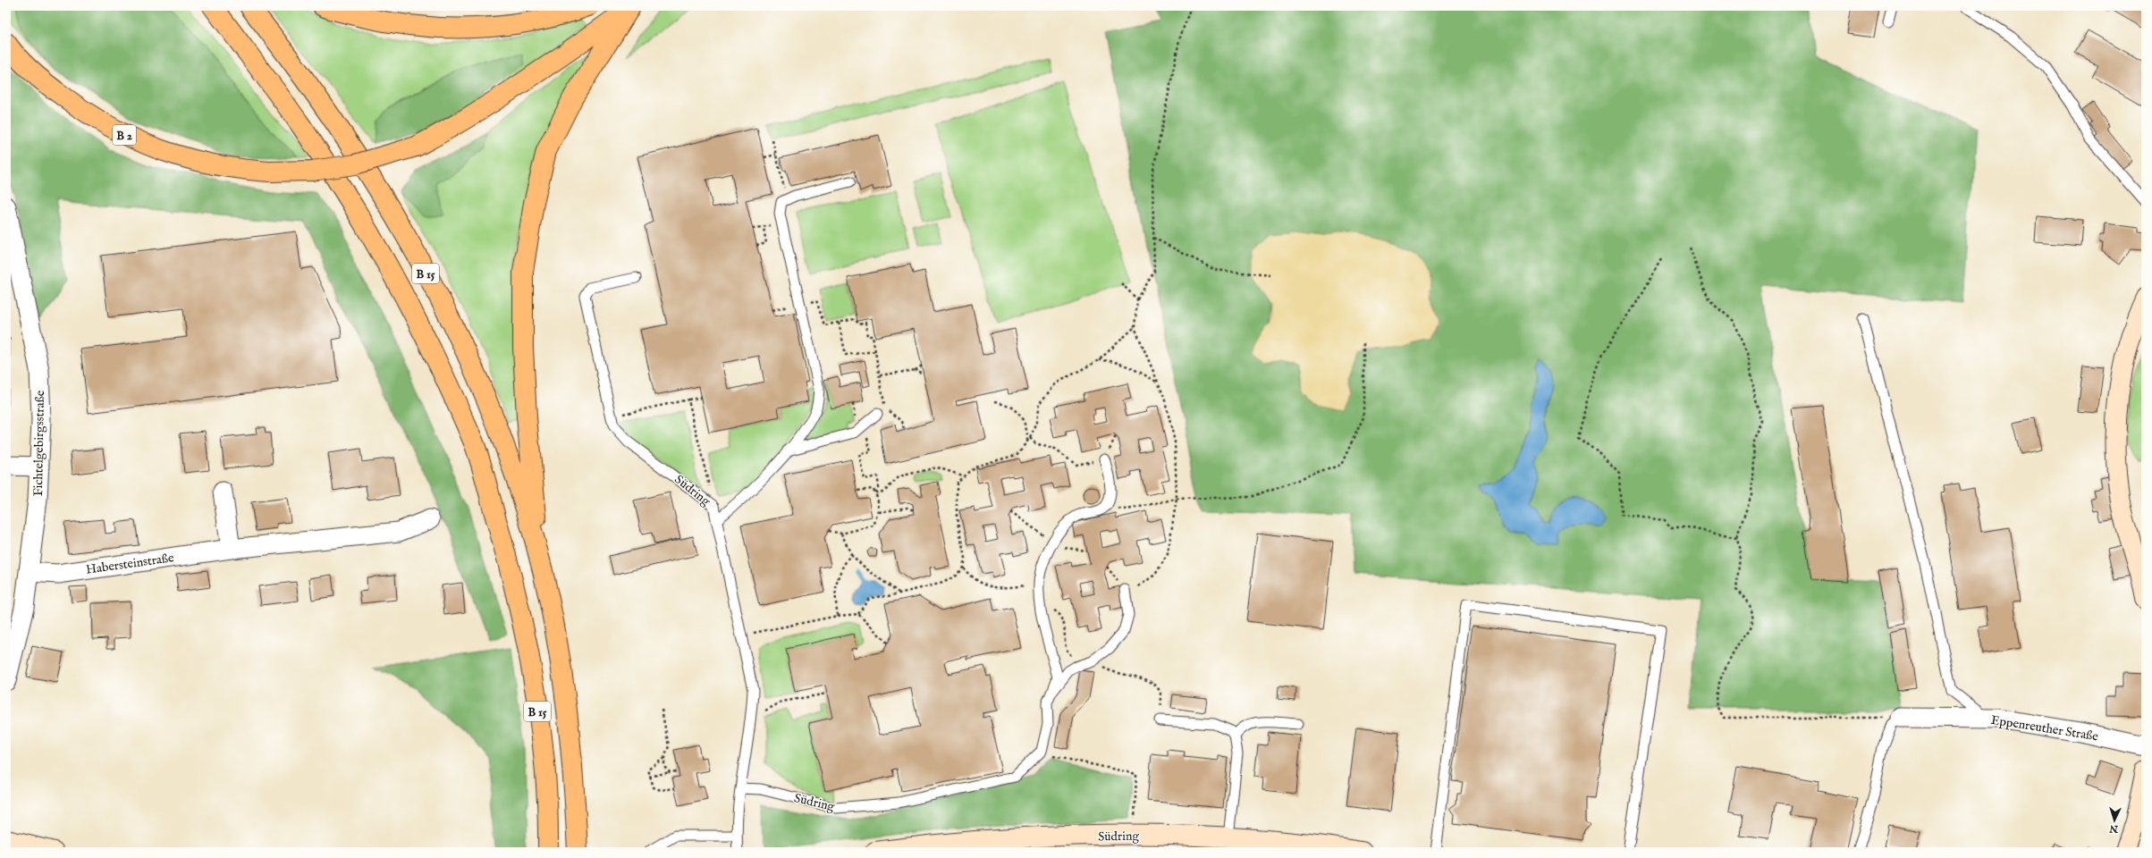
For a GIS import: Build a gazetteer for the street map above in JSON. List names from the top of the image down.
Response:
{
  "streets": {
    "highway": ["B 2", "B 15"],
    "street": [
      "Fichtelgebirgsstraße",
      "Südring",
      "Habersteinstraße",
      "Eppenreuther Straße"
    ]
  },
  "crossings": [
    ["B 2", "B 15"],
    ["Fichtelgebirgsstraße", "Habersteinstraße"]
  ],
  "north": "bottom"
}
